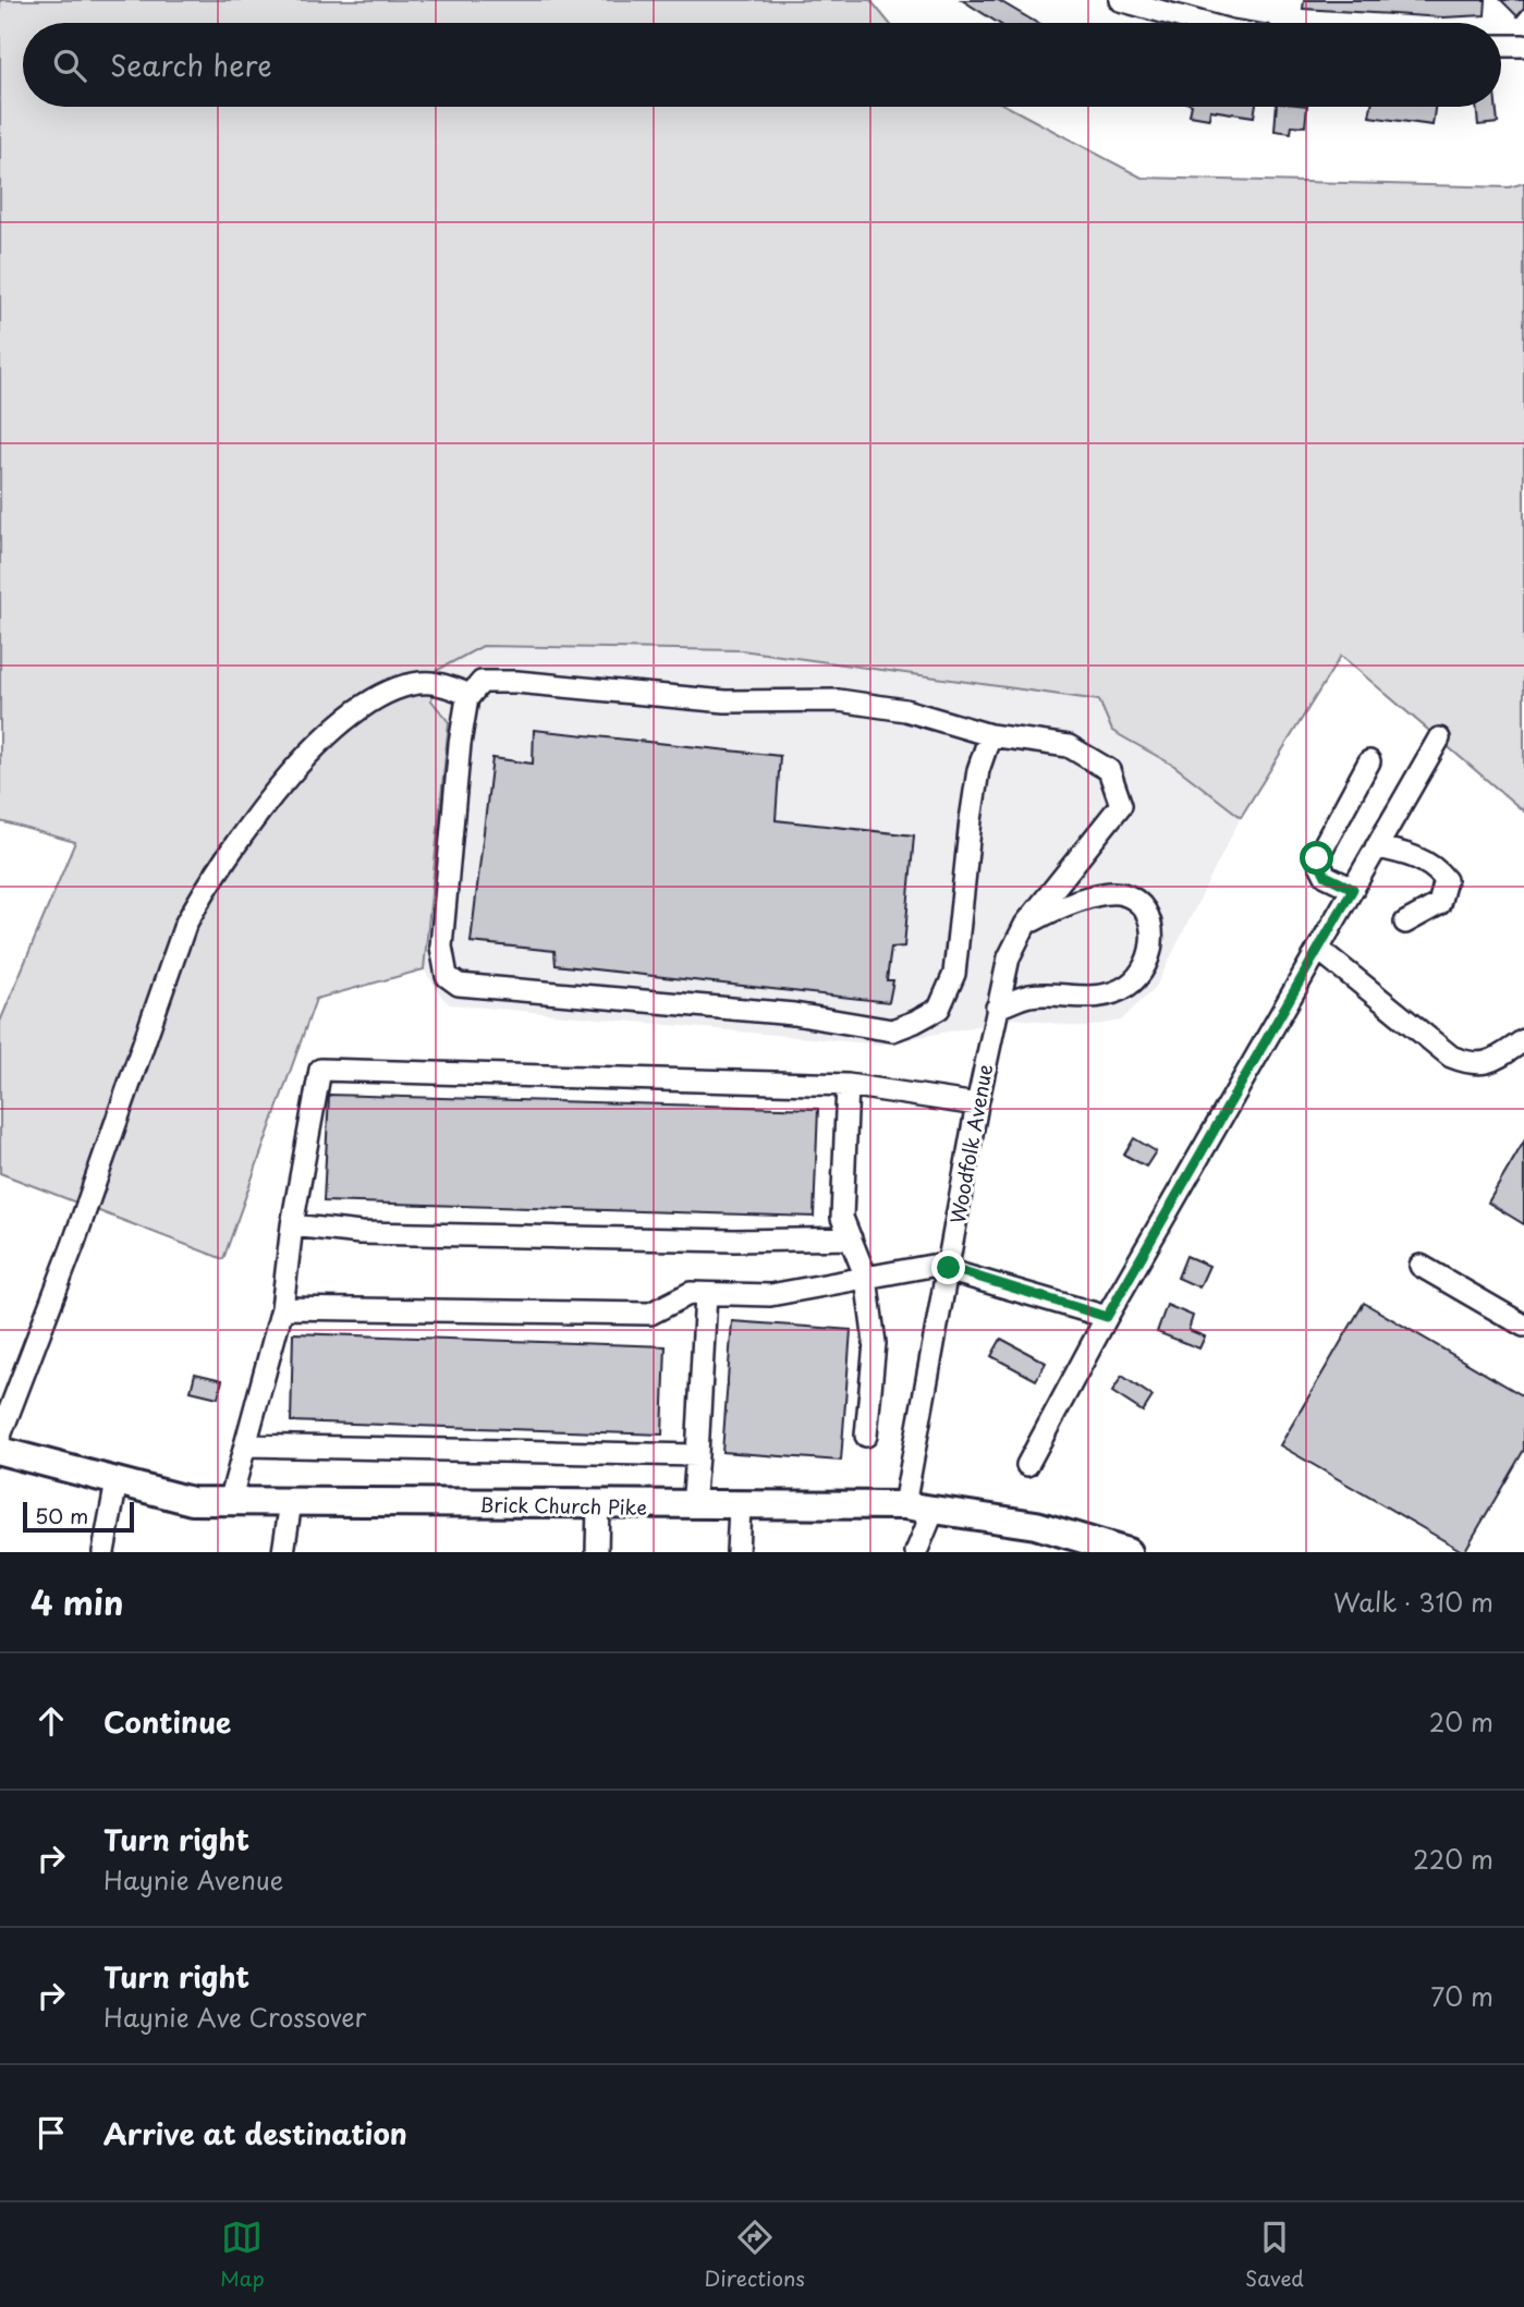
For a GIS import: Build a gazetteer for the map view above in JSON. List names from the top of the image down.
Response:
{
  "streets": {
    "main road": ["Brick Church Pike"],
    "street": ["Woodfolk Avenue"]
  },
  "crossings": [
    ["Woodfolk Avenue", "Brick Church Pike"]
  ],
  "scale_bar": "50 m",
  "page": {
    "search": "Search here",
    "scale": "50 m",
    "heading": ["4 min", "Walk · 310 m"],
    "list": [
      ["Continue", "20 m"],
      ["Turn right", "Haynie Avenue", "220 m"],
      ["Turn right", "Haynie Ave Crossover", "70 m"],
      "Arrive at destination"
    ],
    "nav": ["Map", "Directions", "Saved"]
  }
}
